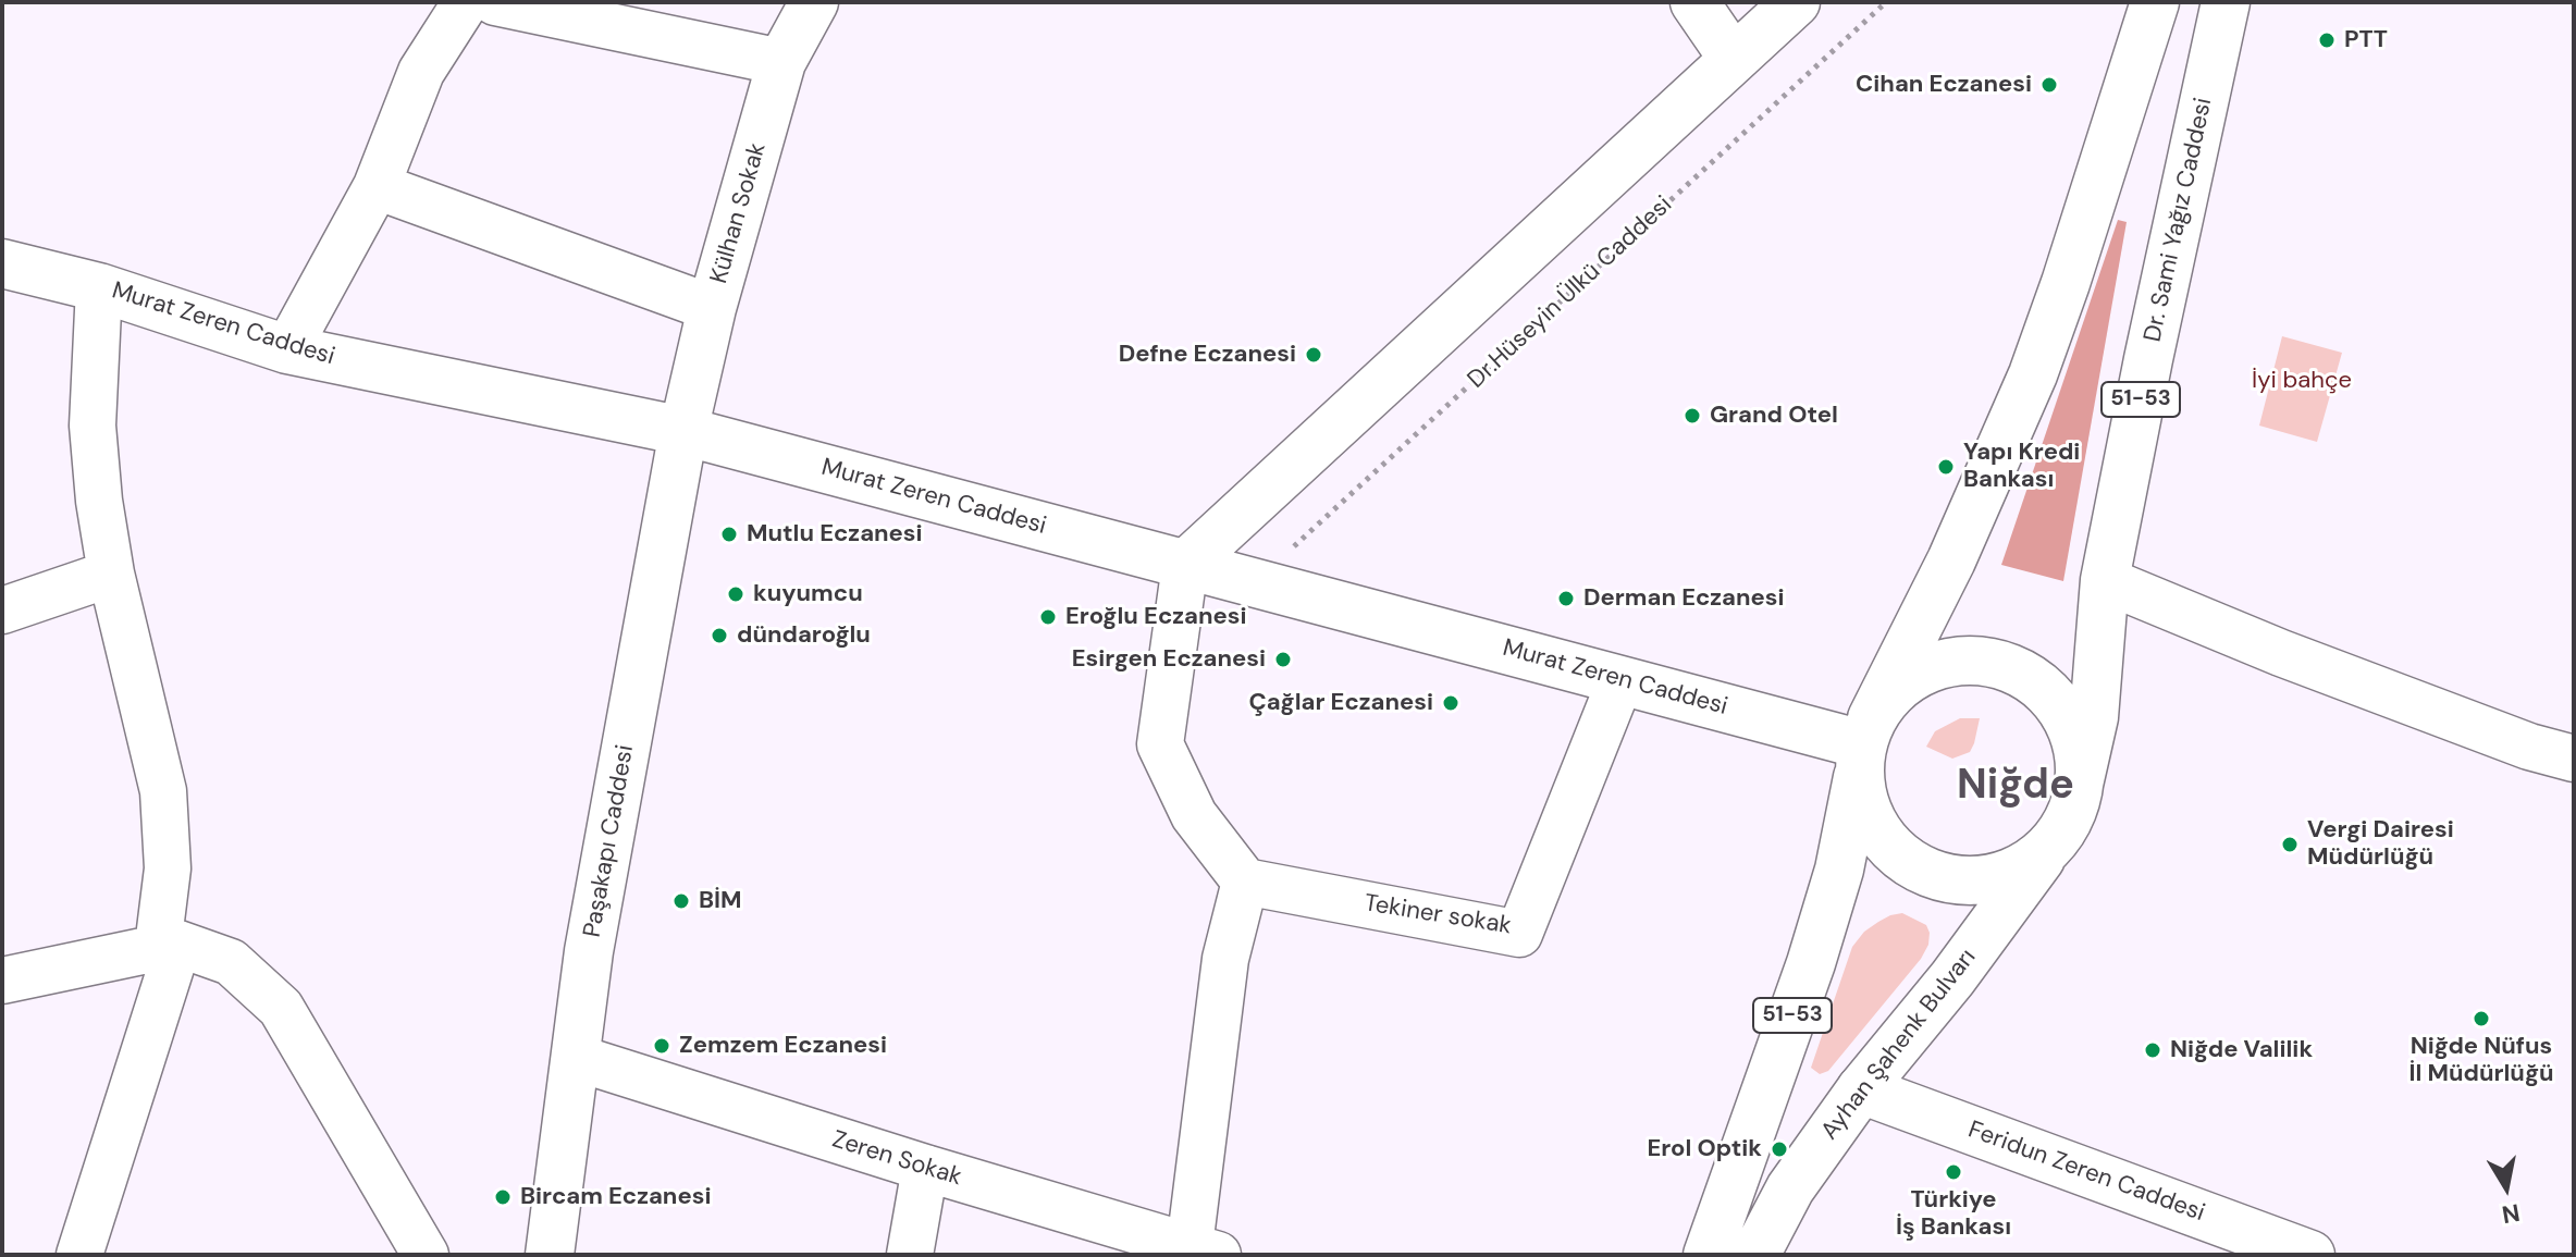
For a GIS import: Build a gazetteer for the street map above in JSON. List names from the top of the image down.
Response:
{
  "streets": {
    "street": [
      "Külhan Sokak",
      "Dr. Sami Yağız Caddesi",
      "Murat Zeren Caddesi",
      "51-53",
      "Paşakapı Caddesi",
      "Tekiner sokak",
      "Ayhan Şahenk Bulvarı",
      "Zeren Sokak",
      "Feridun Zeren Caddesi"
    ],
    "path": ["Dr.Hüseyin Ülkü Caddesi"]
  },
  "crossings": [
    ["Külhan Sokak", "Murat Zeren Caddesi"],
    ["Külhan Sokak", "Paşakapı Caddesi"],
    ["Dr. Sami Yağız Caddesi", "Murat Zeren Caddesi"],
    ["Dr. Sami Yağız Caddesi", "51-53"],
    ["Dr. Sami Yağız Caddesi", "Ayhan Şahenk Bulvarı"],
    ["Dr.Hüseyin Ülkü Caddesi", "Murat Zeren Caddesi"],
    ["Murat Zeren Caddesi", "51-53"],
    ["Murat Zeren Caddesi", "Paşakapı Caddesi"],
    ["Murat Zeren Caddesi", "Tekiner sokak"],
    ["Murat Zeren Caddesi", "Ayhan Şahenk Bulvarı"],
    ["51-53", "Ayhan Şahenk Bulvarı"],
    ["Paşakapı Caddesi", "Zeren Sokak"],
    ["Ayhan Şahenk Bulvarı", "Feridun Zeren Caddesi"]
  ],
  "districts": ["Niğde"],
  "parks": ["İyi bahçe"],
  "places": [
    "PTT",
    "Cihan Eczanesi",
    "Defne Eczanesi",
    "Grand Otel",
    "Yapı Kredi Bankası",
    "Mutlu Eczanesi",
    "kuyumcu",
    "Derman Eczanesi",
    "Eroğlu Eczanesi",
    "dündaroğlu",
    "Esirgen Eczanesi",
    "Çağlar Eczanesi",
    "Vergi Dairesi Müdürlüğü",
    "BİM",
    "Niğde Nüfus İl Müdürlüğü",
    "Zemzem Eczanesi",
    "Niğde Valilik",
    "Erol Optik",
    "Türkiye İş Bankası",
    "Bircam Eczanesi"
  ],
  "north": "bottom"
}
